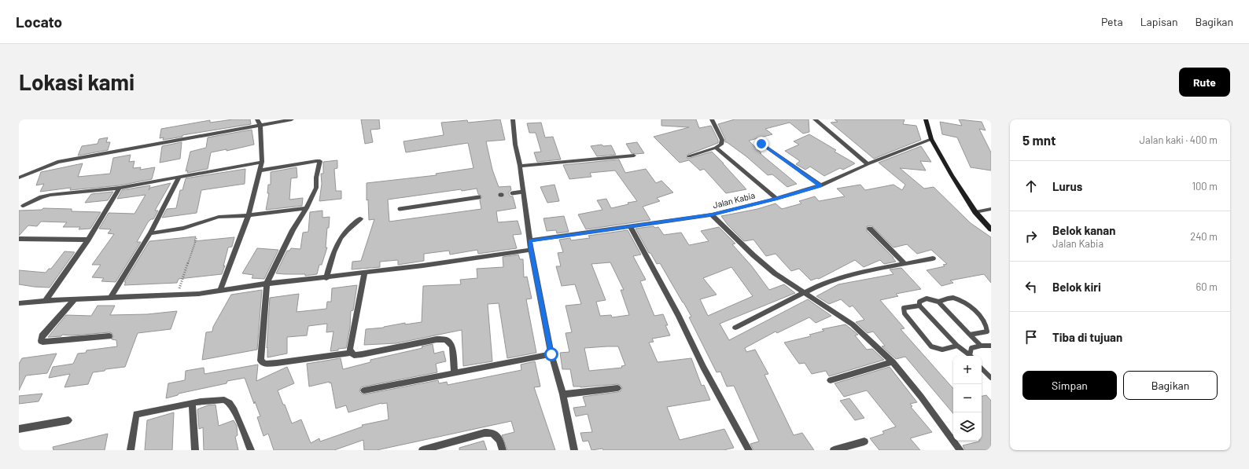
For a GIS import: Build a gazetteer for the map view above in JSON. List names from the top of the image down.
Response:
{
  "streets": {
    "street": ["Jalan Kabia"]
  },
  "page": {
    "header": "Locato",
    "nav": ["Peta", "Lapisan", "Bagikan"],
    "buttons": [
      "Rute",
      ["Simpan", "Bagikan"]
    ],
    "title": "Lokasi kami",
    "heading": ["5 mnt", "Jalan kaki · 400 m"],
    "list": [
      ["Lurus", "100 m"],
      ["Belok kanan", "Jalan Kabia", "240 m"],
      ["Belok kiri", "60 m"],
      "Tiba di tujuan"
    ],
    "map_buttons": ["+", "−"]
  }
}
